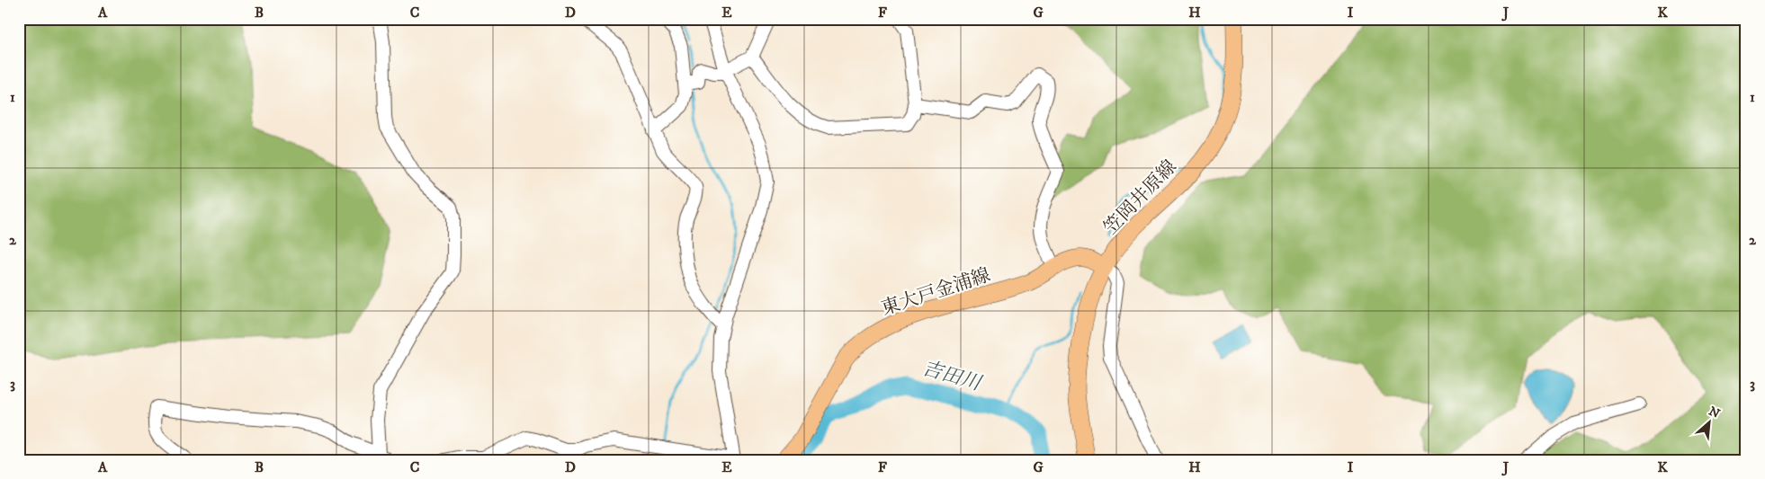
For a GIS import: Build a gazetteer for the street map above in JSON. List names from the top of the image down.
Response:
{
  "streets": {
    "main road": ["笠岡井原線", "東大戸金浦線"]
  },
  "crossings": [
    ["笠岡井原線", "東大戸金浦線"]
  ],
  "water": ["吉田川"],
  "north": "top right",
  "grid": {
    "columns": [
      "A",
      "B",
      "C",
      "D",
      "E",
      "F",
      "G",
      "H",
      "I",
      "J",
      "K"
    ],
    "rows": ["1", "2", "3"]
  }
}
